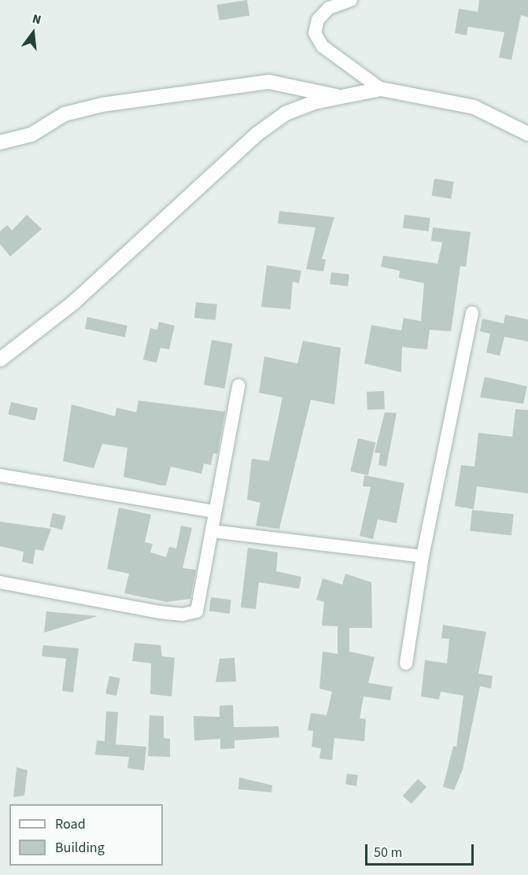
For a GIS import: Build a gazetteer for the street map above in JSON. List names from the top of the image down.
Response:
{
  "legend": ["Road", "Building"],
  "scale_bar": "50 m",
  "north": "top"
}
